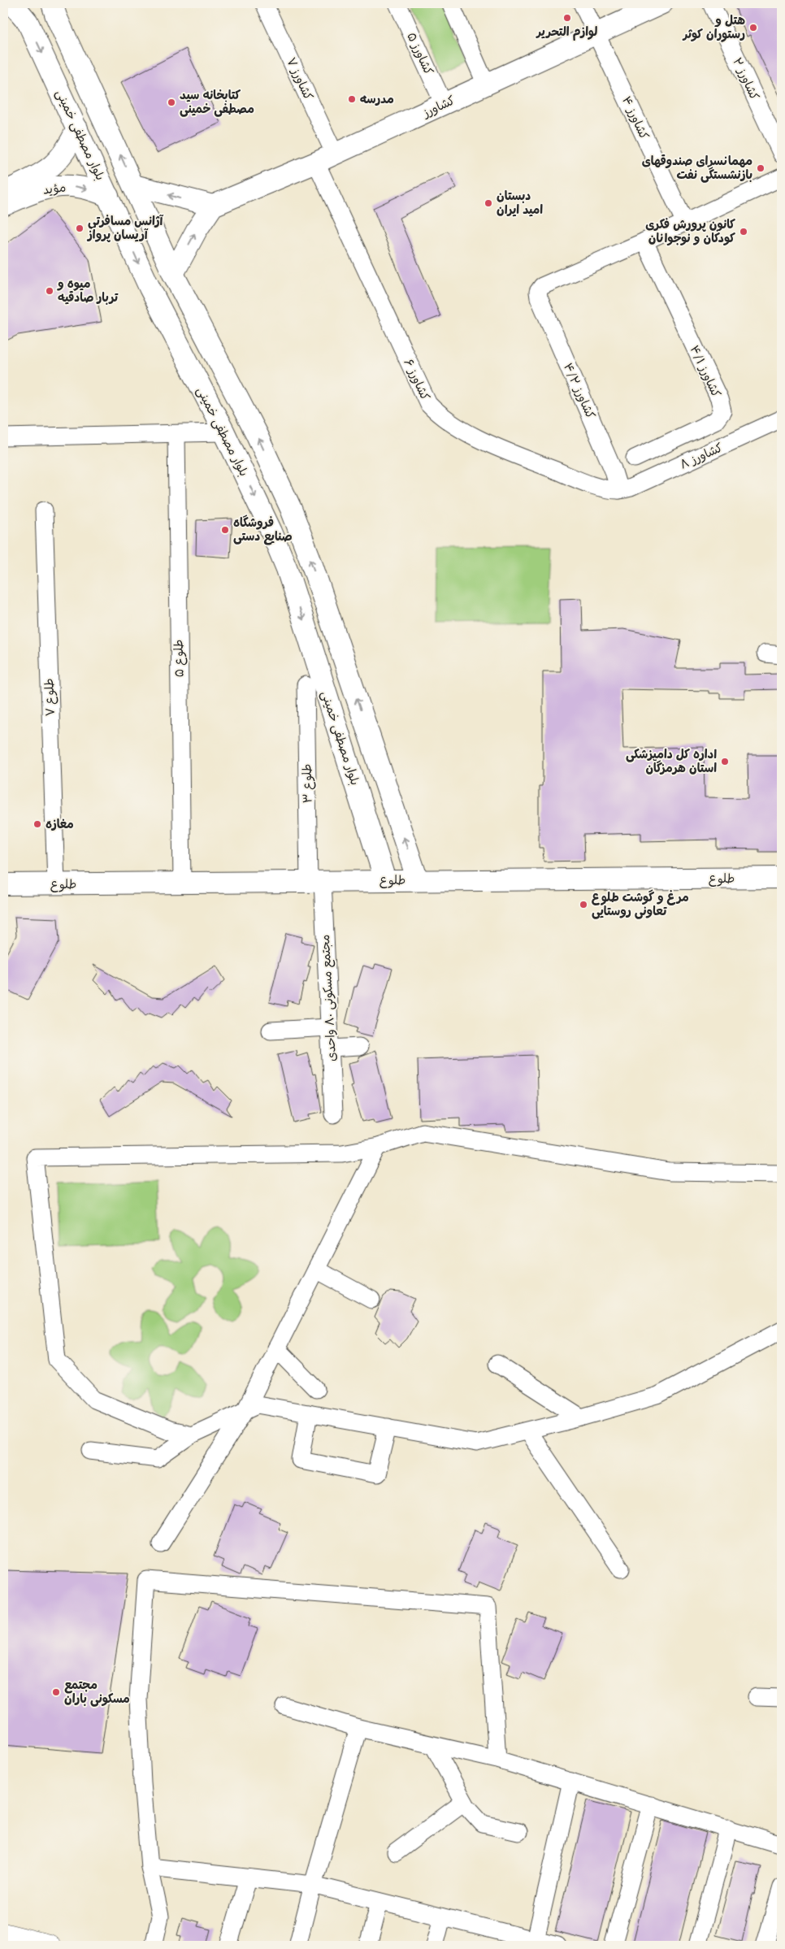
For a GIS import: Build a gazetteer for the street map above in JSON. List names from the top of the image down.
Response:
{
  "streets": {
    "street": [
      "کشاورز ۵",
      "کشاورز ۷",
      "کشاورز ۲",
      "کشاورز",
      "کشاورز ۴",
      "بلوار مصطفی خمینی",
      "مؤید",
      "کشاورز ۴/۱",
      "کشاورز ۶",
      "کشاورز ۴/۲",
      "کشاورز ۸",
      "طلوع ۵",
      "طلوع ۷",
      "طلوع ۳",
      "طلوع",
      "مجتمع مسکونی ۸۰ واحدی"
    ]
  },
  "crossings": [
    ["کشاورز ۵", "کشاورز"],
    ["کشاورز ۷", "کشاورز"],
    ["کشاورز ۷", "کشاورز ۶"],
    ["کشاورز", "کشاورز ۴"],
    ["کشاورز", "کشاورز ۶"],
    ["بلوار مصطفی خمینی", "مؤید"],
    ["بلوار مصطفی خمینی", "طلوع"],
    ["کشاورز ۴/۱", "کشاورز ۴/۲"],
    ["کشاورز ۶", "کشاورز ۴/۲"],
    ["کشاورز ۶", "کشاورز ۸"],
    ["کشاورز ۴/۲", "کشاورز ۸"],
    ["طلوع ۵", "طلوع"],
    ["طلوع ۷", "طلوع"],
    ["طلوع ۳", "طلوع"],
    ["طلوع ۳", "مجتمع مسکونی ۸۰ واحدی"],
    ["طلوع", "مجتمع مسکونی ۸۰ واحدی"]
  ],
  "one_way": ["مؤید"],
  "places": [
    "لوازم التحریر",
    "هتل و رستوران کوثر",
    "مدرسه",
    "کتابخانه سید مصطفی خمینی",
    "مهمانسرای صندوقهای بازنشستگی نفت",
    "دبستان امید ایران",
    "آژانس مسافرتی آریسان پرواز",
    "کانون پرورش فکری کودکان و نوجوانان",
    "میوه و تربار صادقیه",
    "فروشگاه صنایع دستی",
    "اداره کل دامپزشکی استان هرمزگان",
    "مغازه",
    "مرغ و گوشت طلوع تعاونی روستایی",
    "مجتمع مسکونی باران"
  ]
}
